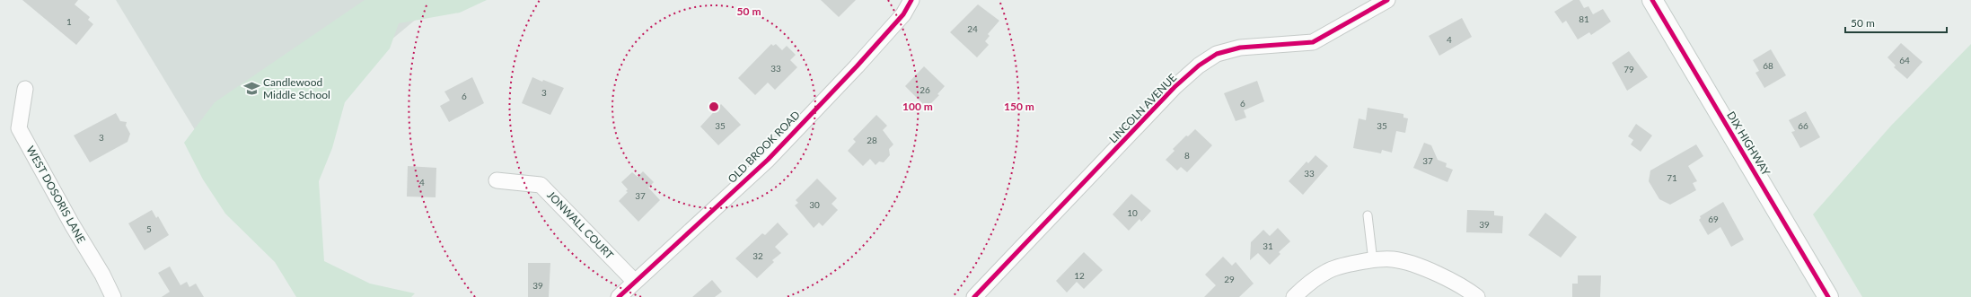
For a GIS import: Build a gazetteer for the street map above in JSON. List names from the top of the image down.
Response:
{
  "streets": {
    "street": [
      "LINCOLN AVENUE",
      "DIX HIGHWAY",
      "OLD BROOK ROAD",
      "WEST DOSORIS LANE",
      "JONWALL COURT"
    ]
  },
  "crossings": [
    ["OLD BROOK ROAD", "JONWALL COURT"]
  ],
  "places": {
    "school or university": ["Candlewood Middle School"]
  },
  "house_numbers": [
    "81",
    "1",
    "24",
    "4",
    "64",
    "68",
    "33",
    "79",
    "26",
    "3",
    "6",
    "6",
    "35",
    "35",
    "66",
    "3",
    "28",
    "8",
    "37",
    "33",
    "71",
    "4",
    "37",
    "30",
    "10",
    "69",
    "39",
    "5",
    "31",
    "32",
    "12",
    "29",
    "39"
  ],
  "scale_bar": "50 m",
  "rings": ["50 m", "100 m", "150 m"]
}
